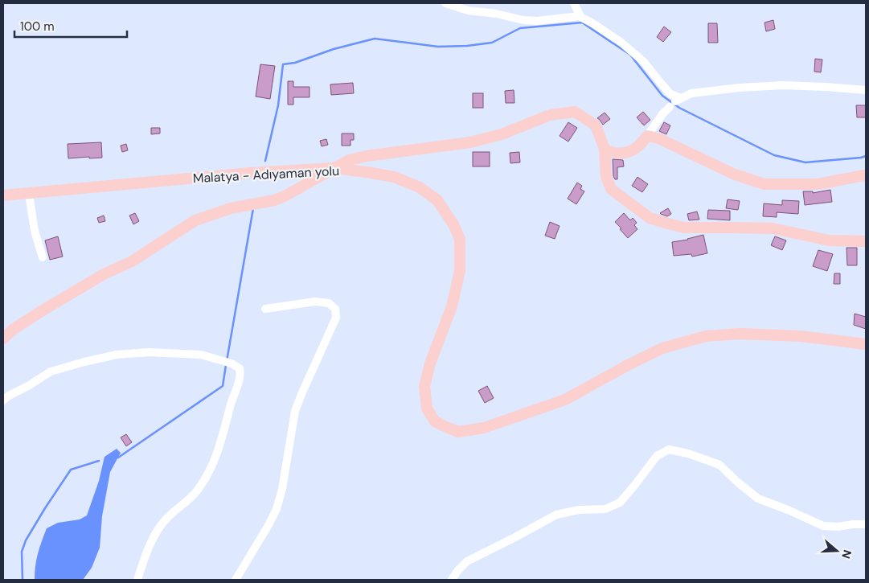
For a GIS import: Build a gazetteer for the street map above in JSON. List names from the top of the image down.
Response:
{
  "streets": {
    "main road": ["Malatya - Adıyaman yolu"]
  },
  "scale_bar": "100 m",
  "north": "right"
}
